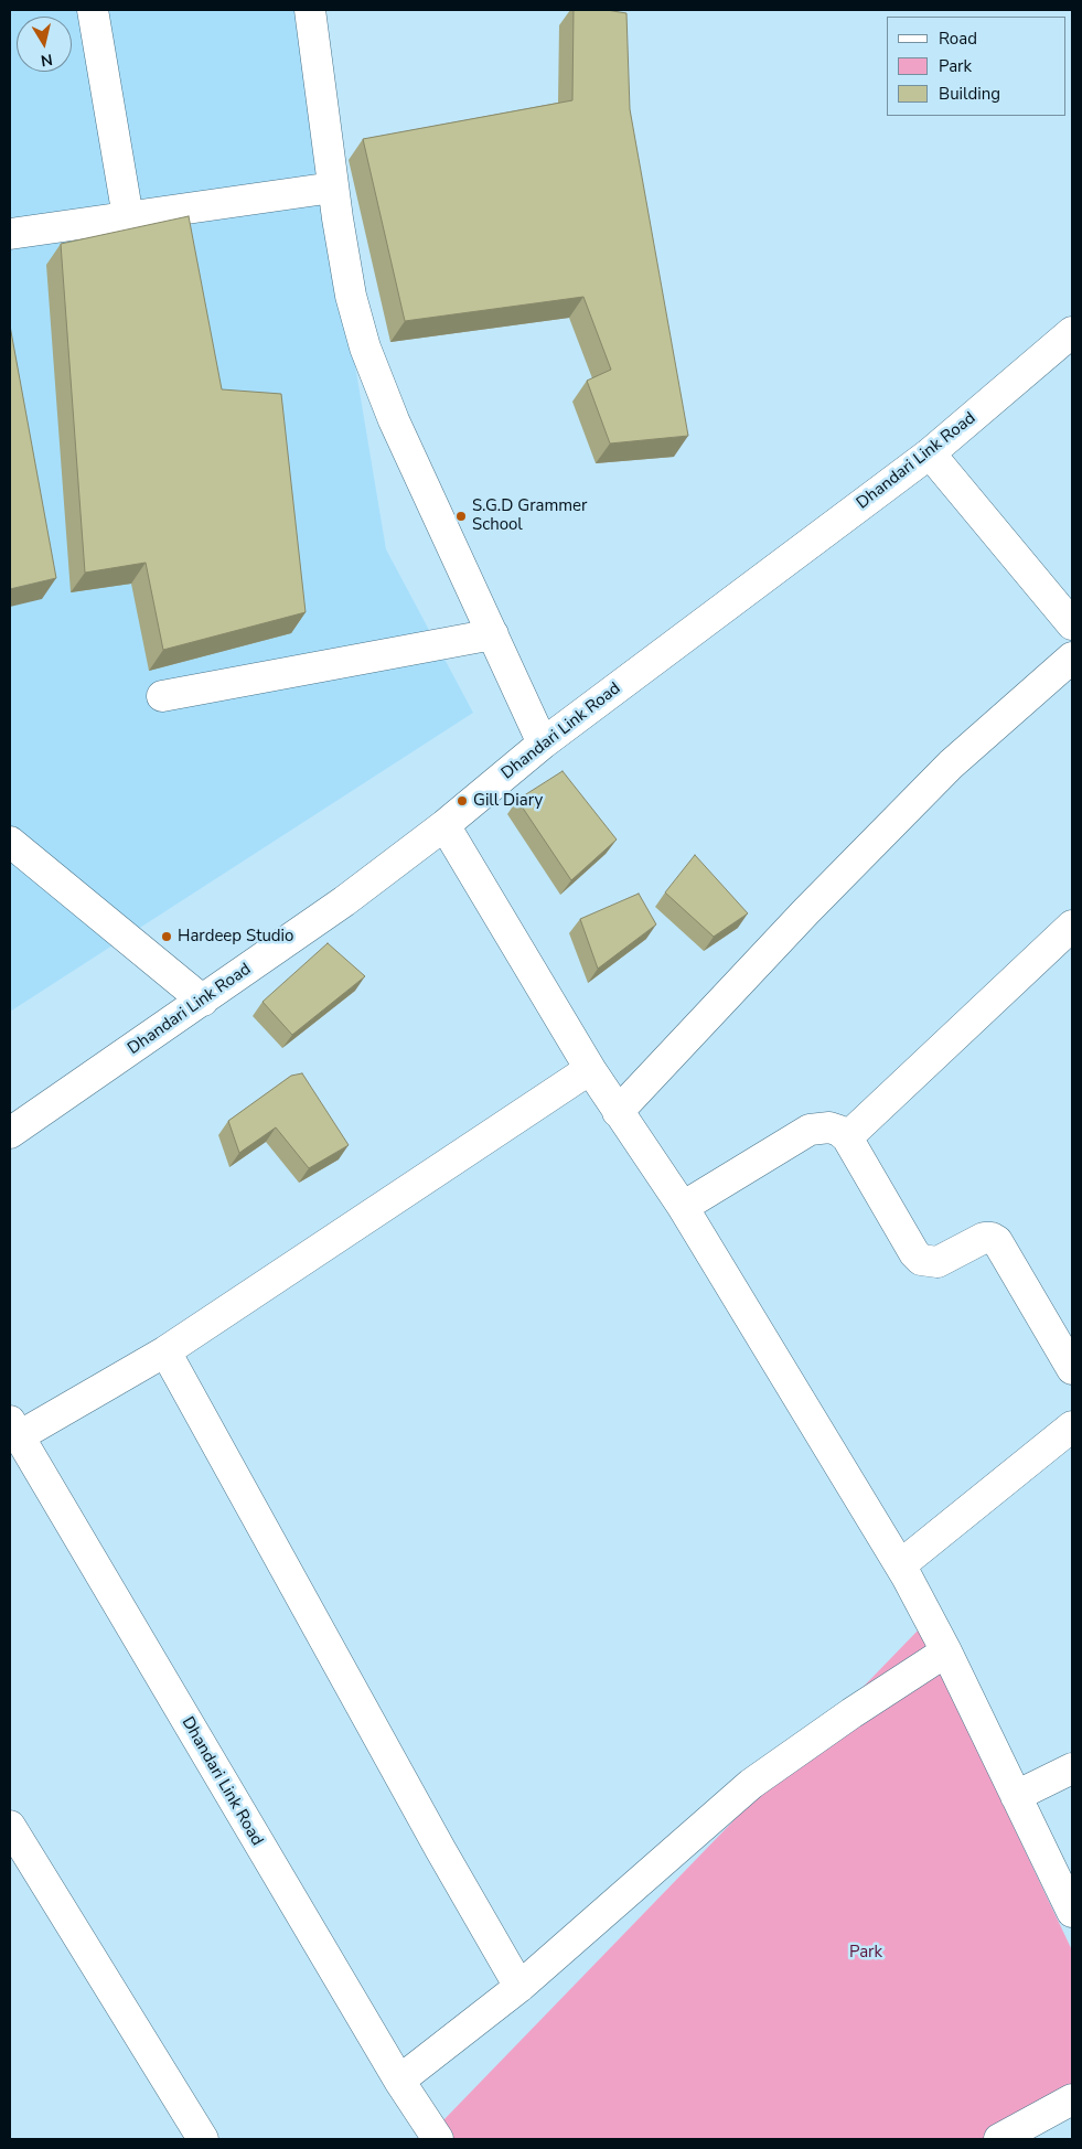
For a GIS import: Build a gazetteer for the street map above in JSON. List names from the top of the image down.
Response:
{
  "streets": {
    "street": ["Dhandari Link Road"]
  },
  "parks": ["Park"],
  "places": ["S.G.D Grammer School", "Gill Diary", "Hardeep Studio"],
  "legend": ["Road", "Park", "Building"],
  "north": "bottom"
}
